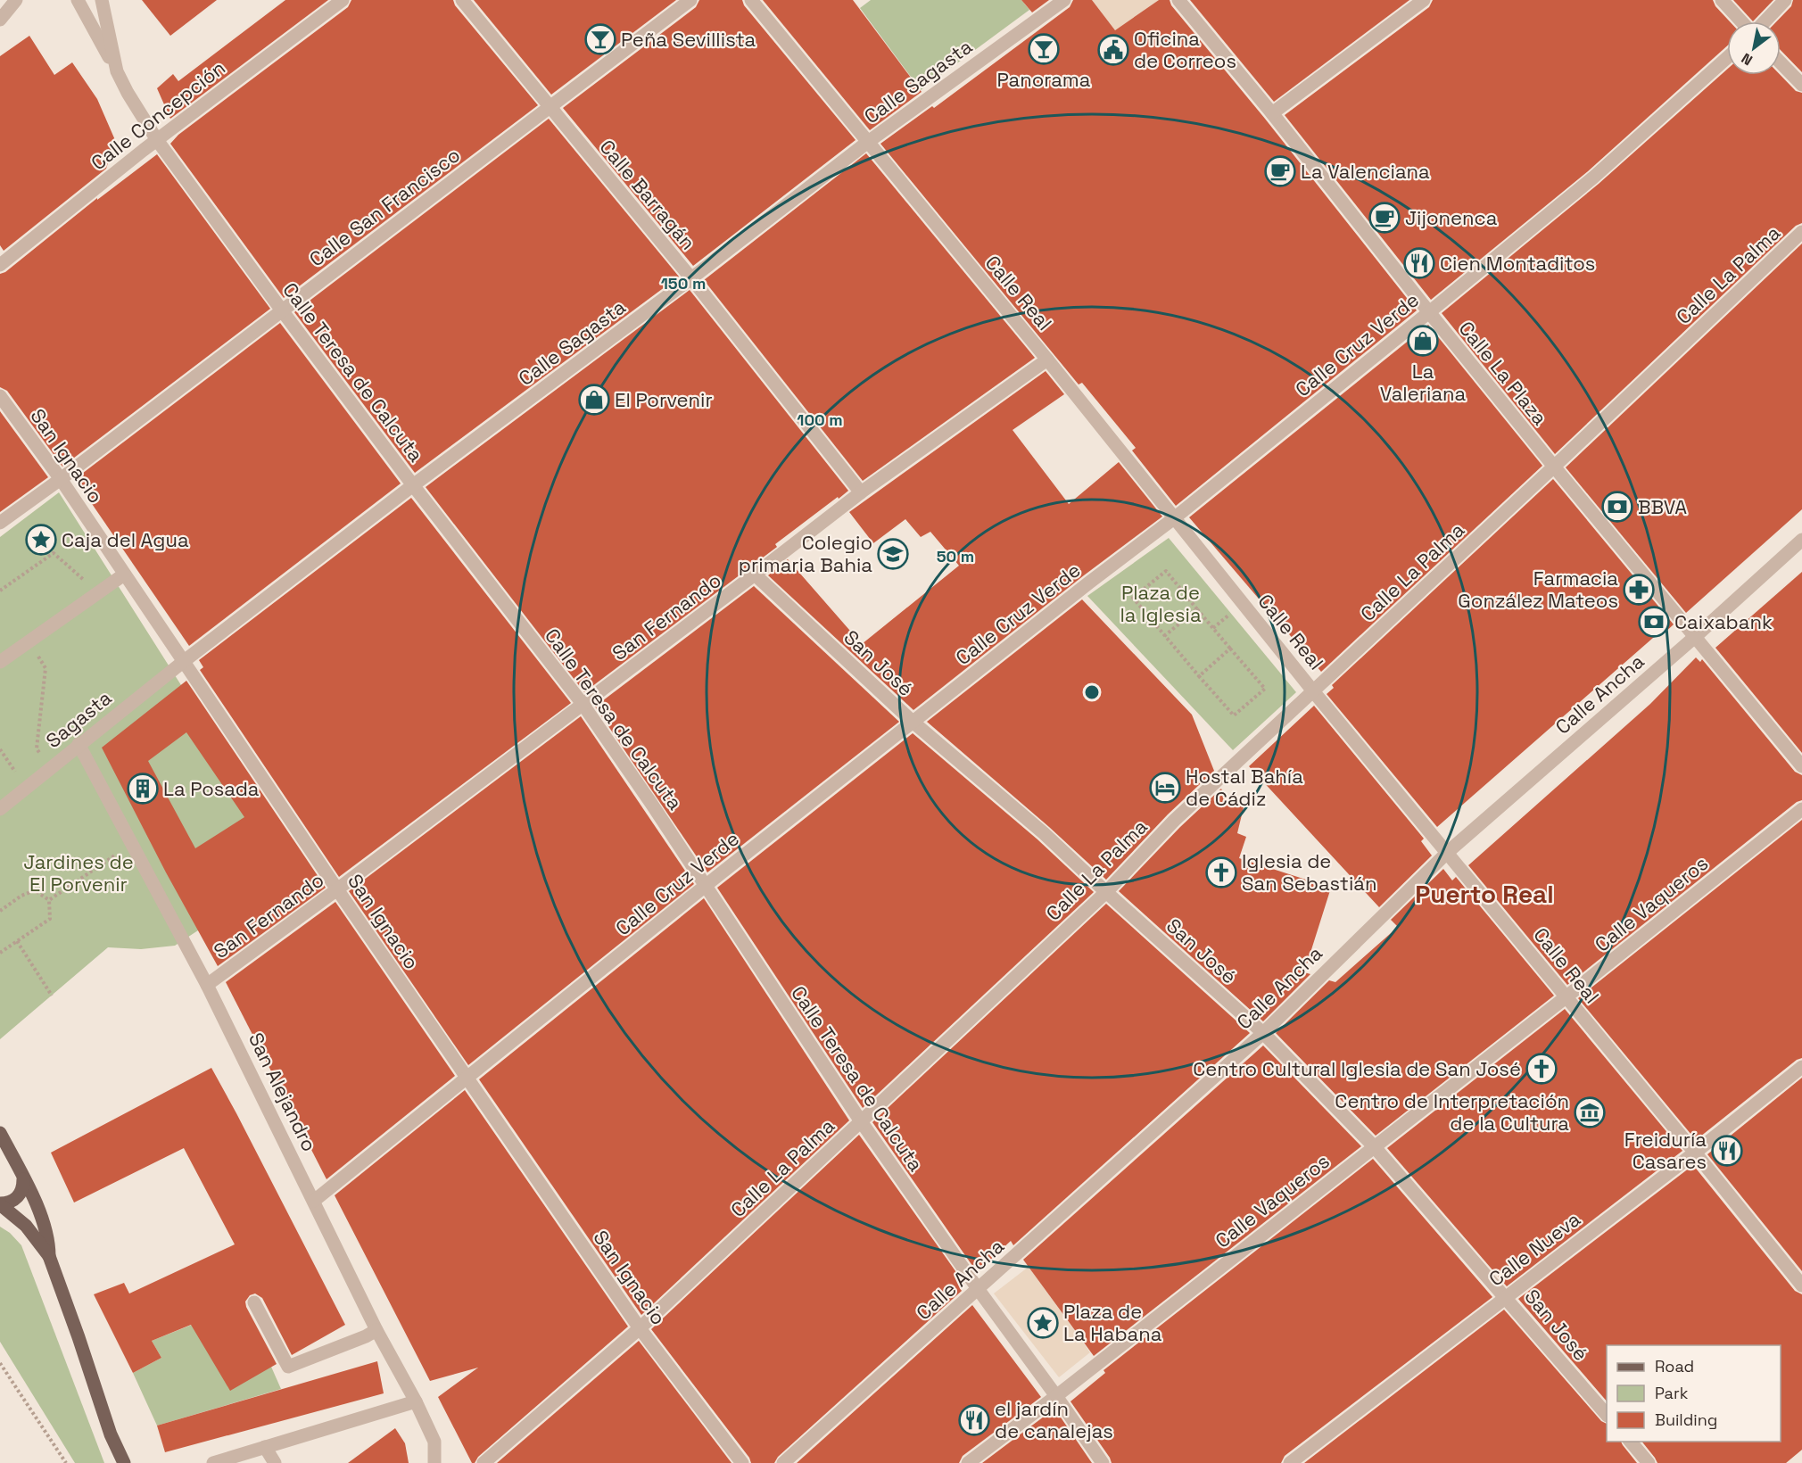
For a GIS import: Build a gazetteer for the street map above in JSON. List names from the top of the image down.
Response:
{
  "streets": {
    "street": [
      "Calle Sagasta",
      "Calle Concepción",
      "Calle Barragán",
      "Calle San Francisco",
      "Calle La Palma",
      "Calle Real",
      "Calle Cruz Verde",
      "Calle Teresa de Calcuta",
      "Calle La Plaza",
      "San Ignacio",
      "San Fernando",
      "San José",
      "Calle Ancha",
      "Sagasta",
      "Calle Vaqueros",
      "San Alejandro",
      "Calle Nueva"
    ]
  },
  "crossings": [
    ["Calle Sagasta", "Calle Barragán"],
    ["Calle Sagasta", "Calle Real"],
    ["Calle Sagasta", "Calle Teresa de Calcuta"],
    ["Calle Sagasta", "San Ignacio"],
    ["Calle Sagasta", "Sagasta"],
    ["Calle Concepción", "Calle Teresa de Calcuta"],
    ["Calle Barragán", "Calle San Francisco"],
    ["Calle Barragán", "San Fernando"],
    ["Calle San Francisco", "Calle Teresa de Calcuta"],
    ["Calle San Francisco", "San Ignacio"],
    ["Calle La Palma", "Calle Real"],
    ["Calle La Palma", "Calle Teresa de Calcuta"],
    ["Calle La Palma", "Calle La Plaza"],
    ["Calle La Palma", "San Ignacio"],
    ["Calle La Palma", "San José"],
    ["Calle Real", "Calle Cruz Verde"],
    ["Calle Real", "San Fernando"],
    ["Calle Real", "Calle Ancha"],
    ["Calle Real", "Calle Vaqueros"],
    ["Calle Real", "Calle Nueva"],
    ["Calle Cruz Verde", "Calle Teresa de Calcuta"],
    ["Calle Cruz Verde", "Calle La Plaza"],
    ["Calle Cruz Verde", "San Ignacio"],
    ["Calle Cruz Verde", "San José"],
    ["Calle Cruz Verde", "San Alejandro"],
    ["Calle Teresa de Calcuta", "San Fernando"],
    ["Calle Teresa de Calcuta", "Calle Ancha"],
    ["Calle Teresa de Calcuta", "Calle Vaqueros"],
    ["Calle La Plaza", "Calle Ancha"],
    ["San Ignacio", "San Fernando"],
    ["San Ignacio", "Sagasta"],
    ["San Fernando", "San José"],
    ["San Fernando", "San Alejandro"],
    ["San José", "Calle Ancha"],
    ["San José", "Calle Vaqueros"],
    ["San José", "Calle Nueva"],
    ["Sagasta", "San Alejandro"]
  ],
  "districts": ["Puerto Real"],
  "parks": ["Plaza de la Iglesia", "Jardines de El Porvenir"],
  "places": {
    "bar": ["Peña Sevillista", "Panorama"],
    "public building": ["Oficina de Correos"],
    "cafe": ["La Valenciana", "Jijonenca"],
    "restaurant": ["Cien Montaditos", "Freiduría Casares", "el jardín de canalejas"],
    "shop": ["La Valeriana", "El Porvenir"],
    "bank": ["BBVA", "Caixabank"],
    "place": ["Caja del Agua", "Plaza de La Habana"],
    "school or university": ["Colegio primaria Bahia"],
    "pharmacy": ["Farmacia González Mateos"],
    "hotel": ["Hostal Bahía de Cádiz"],
    "building": ["La Posada"],
    "church": ["Iglesia de San Sebastián", "Centro Cultural Iglesia de San José"],
    "museum": ["Centro de Interpretación de la Cultura"]
  },
  "legend": ["Road", "Park", "Building"],
  "north": "bottom left",
  "rings": ["150 m", "100 m", "50 m"]
}
